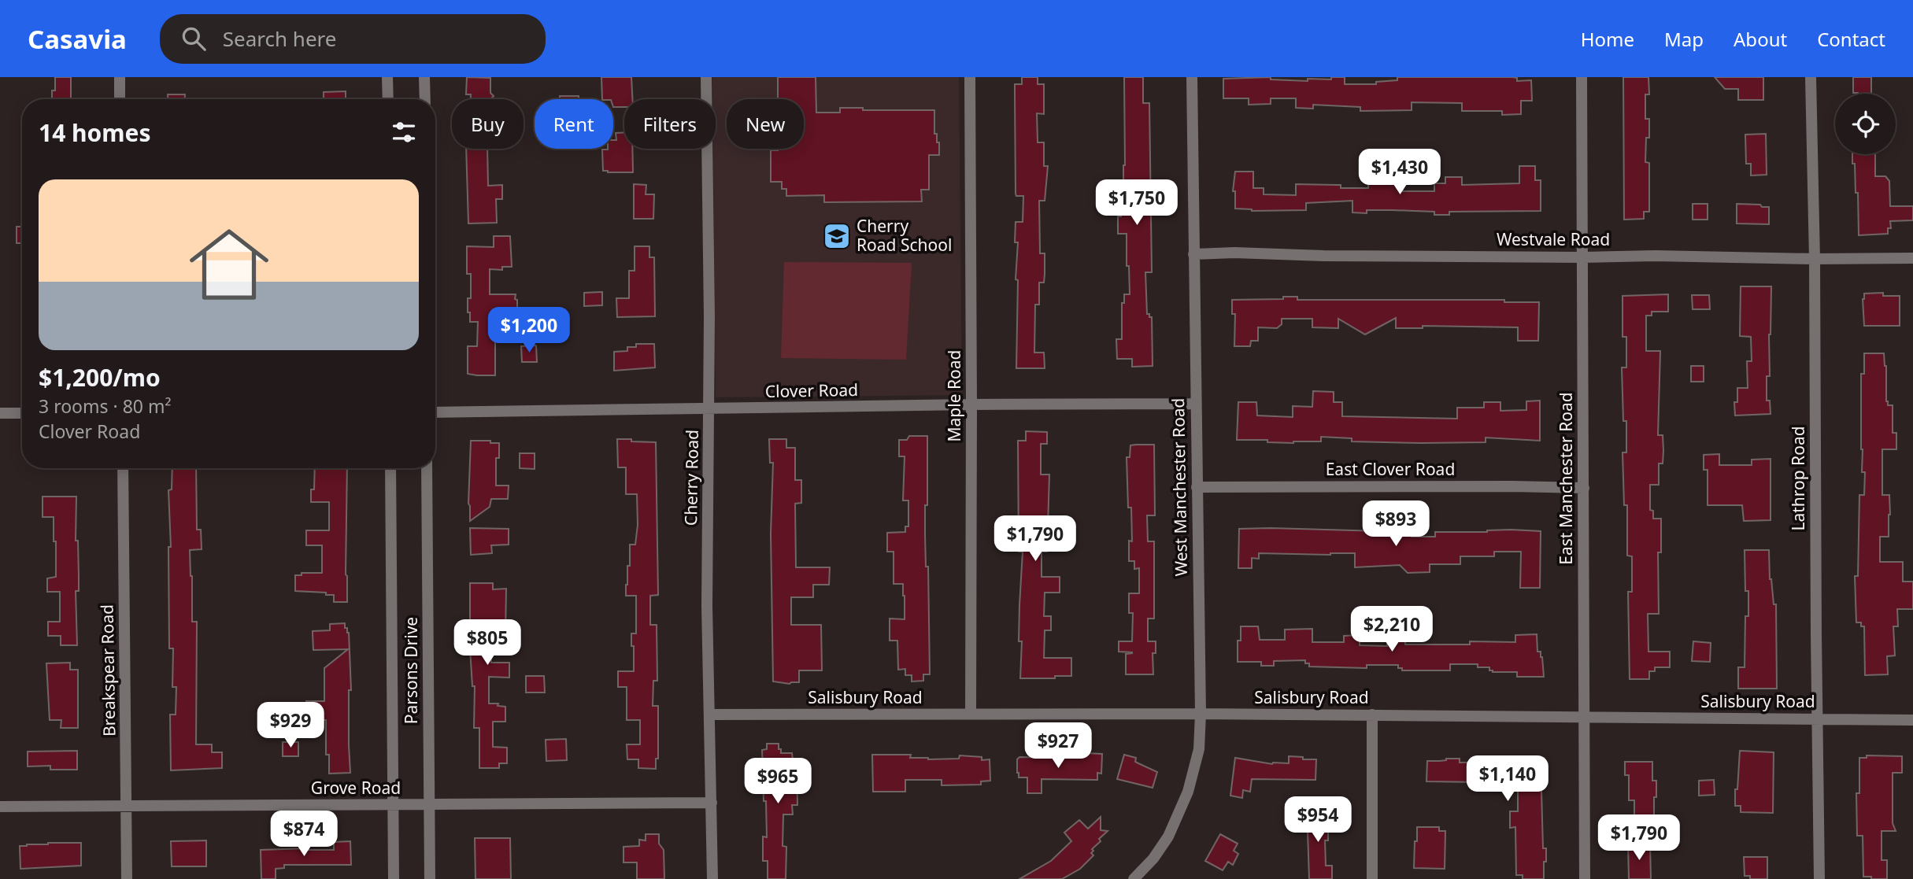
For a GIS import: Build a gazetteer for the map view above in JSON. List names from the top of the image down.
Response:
{
  "streets": {
    "street": [
      "Westvale Road",
      "Clover Road",
      "Maple Road",
      "East Clover Road",
      "Cherry Road",
      "East Manchester Road",
      "Lathrop Road",
      "West Manchester Road",
      "Breakspear Road",
      "Parsons Drive",
      "Salisbury Road",
      "Grove Road"
    ]
  },
  "crossings": [
    ["Westvale Road", "East Manchester Road"],
    ["Westvale Road", "Lathrop Road"],
    ["Westvale Road", "West Manchester Road"],
    ["Clover Road", "Maple Road"],
    ["Clover Road", "Cherry Road"],
    ["Clover Road", "West Manchester Road"],
    ["Maple Road", "Salisbury Road"],
    ["East Clover Road", "East Manchester Road"],
    ["East Clover Road", "West Manchester Road"],
    ["Cherry Road", "Salisbury Road"],
    ["Cherry Road", "Grove Road"],
    ["East Manchester Road", "Salisbury Road"],
    ["Lathrop Road", "Salisbury Road"],
    ["West Manchester Road", "Salisbury Road"],
    ["Breakspear Road", "Grove Road"],
    ["Parsons Drive", "Grove Road"]
  ],
  "places": {
    "school or university": ["Cherry Road School"]
  },
  "page": {
    "header": "Casavia",
    "search": "Search here",
    "nav": [
      "Home",
      "Map",
      "About",
      "Contact"
    ],
    "chip": [
      "Buy",
      "Rent",
      "Filters",
      "New"
    ],
    "heading": "14 homes",
    "price": [
      "$1,430",
      "$1,750",
      "$1,200",
      "$893",
      "$1,790",
      "$2,210",
      "$805",
      "$929",
      "$927",
      "$1,140",
      "$965",
      "$954",
      "$874",
      "$1,790"
    ],
    "list": [
      {
        "name": "$1,200/mo",
        "note": "3 rooms · 80 m² · Clover Road"
      }
    ]
  }
}
